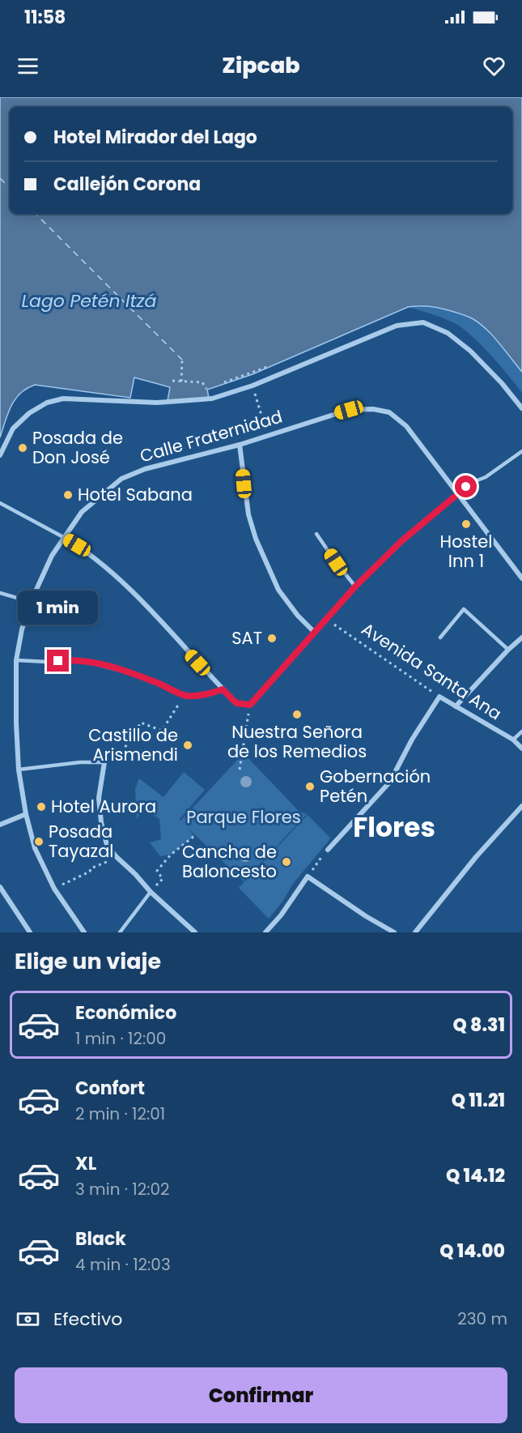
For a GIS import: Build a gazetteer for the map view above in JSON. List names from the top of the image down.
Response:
{
  "streets": {
    "street": ["Calle Fraternidad", "Avenida Santa Ana"]
  },
  "districts": ["Flores"],
  "water": ["Lago Petén Itzá"],
  "parks": ["Parque Flores"],
  "places": [
    "Posada de Don José",
    "Hotel Sabana",
    "Hostel Inn 1",
    "SAT",
    "Nuestra Señora de los Remedios",
    "Castillo de Arismendi",
    "Gobernación Petén",
    "Hotel Aurora",
    "Posada Tayazal",
    "Cancha de Baloncesto"
  ],
  "page": {
    "status": "11:58",
    "header": "Zipcab",
    "banner": ["Hotel Mirador del Lago", "Callejón Corona"],
    "bubble": "1 min",
    "heading": "Elige un viaje",
    "list": [
      {
        "name": "Económico",
        "note": "1 min · 12:00",
        "value": "Q 8.31"
      },
      {
        "name": "Confort",
        "note": "2 min · 12:01",
        "value": "Q 11.21"
      },
      {
        "name": "XL",
        "note": "3 min · 12:02",
        "value": "Q 14.12"
      },
      {
        "name": "Black",
        "note": "4 min · 12:03",
        "value": "Q 14.00"
      }
    ],
    "pay": ["Efectivo", "230 m"],
    "buttons": "Confirmar"
  }
}
